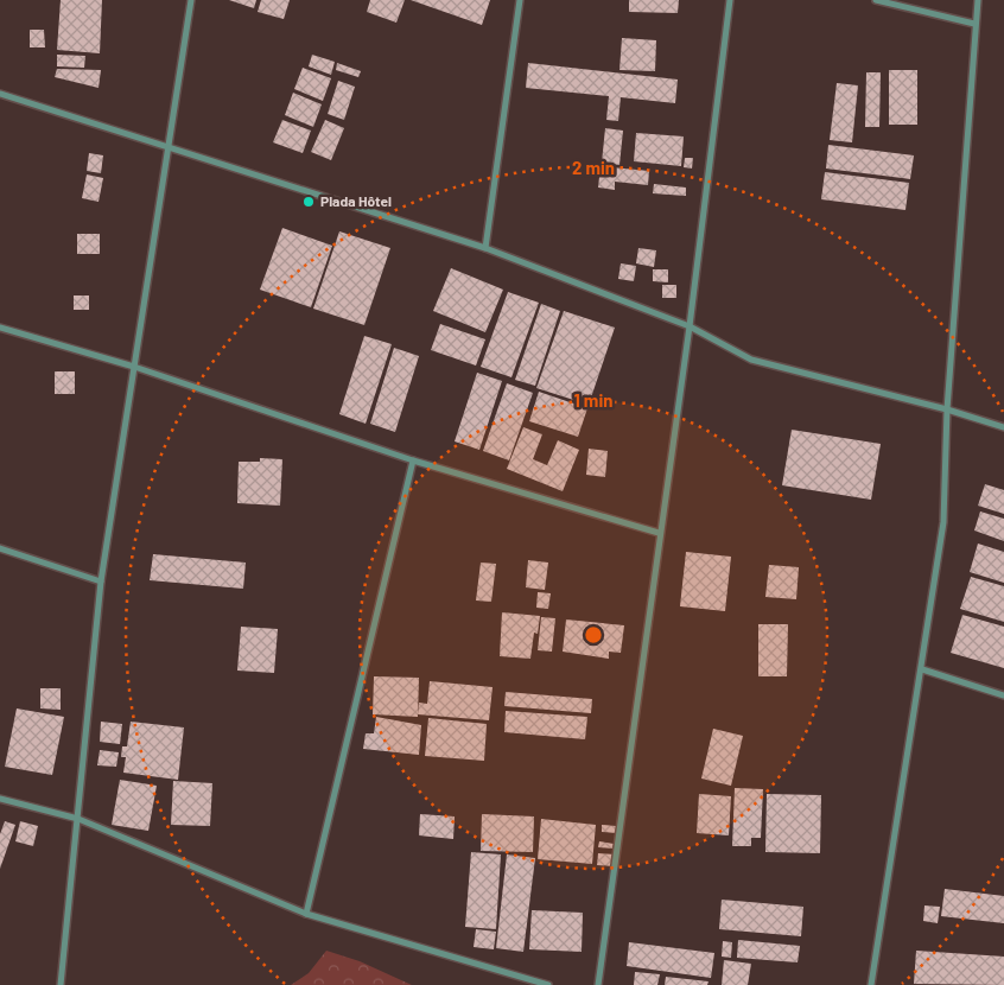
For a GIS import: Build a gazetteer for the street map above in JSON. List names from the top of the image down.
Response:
{
  "places": ["Plada Hôtel"],
  "rings": ["2 min", "1 min"]
}
